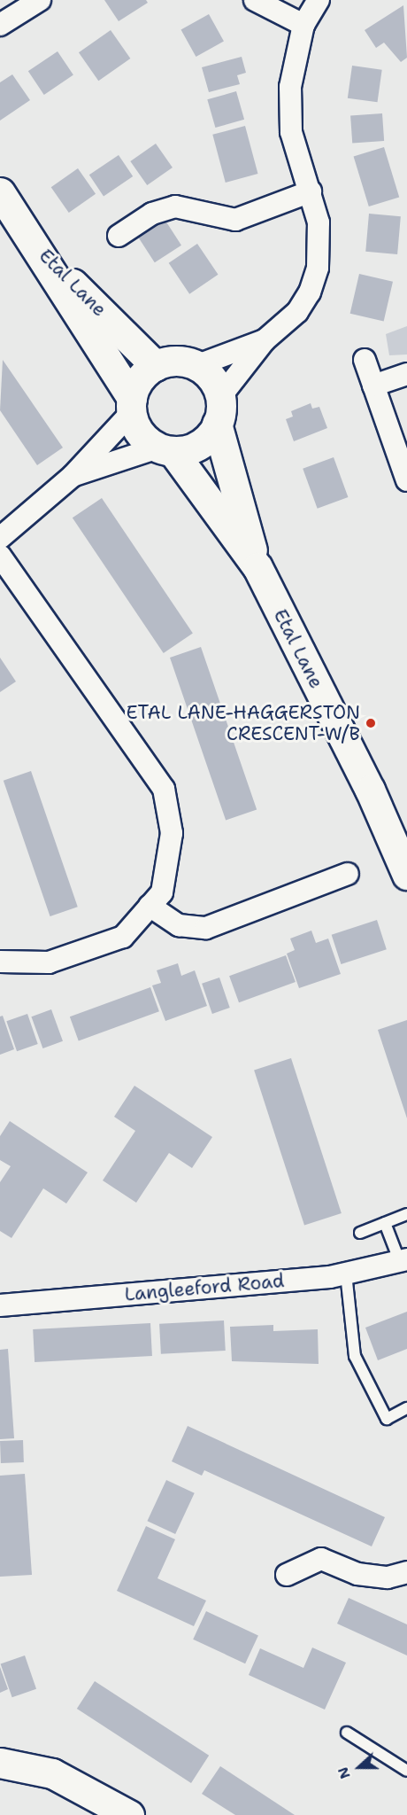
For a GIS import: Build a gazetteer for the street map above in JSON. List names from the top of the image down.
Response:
{
  "streets": {
    "street": ["Etal Lane", "Langleeford Road"]
  },
  "places": ["ETAL LANE-HAGGERSTON CRESCENT-W/B"],
  "north": "left"
}
